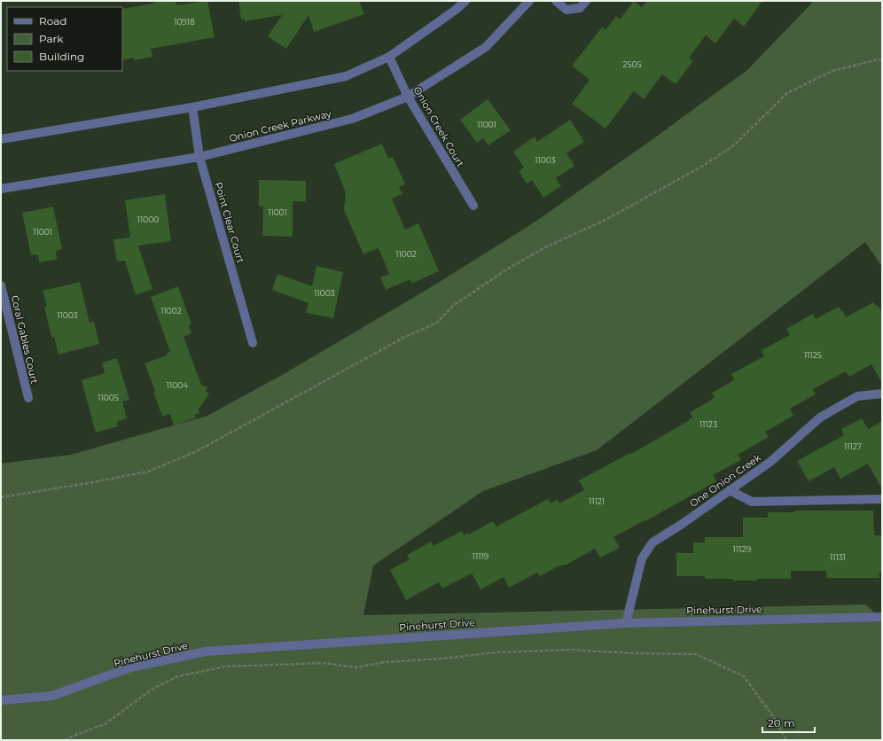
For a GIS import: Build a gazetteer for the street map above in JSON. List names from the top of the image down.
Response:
{
  "streets": {
    "street": [
      "Onion Creek Parkway",
      "Onion Creek Court",
      "Point Clear Court",
      "Coral Gables Court",
      "One Onion Creek",
      "Pinehurst Drive"
    ]
  },
  "crossings": [
    ["Onion Creek Parkway", "Onion Creek Court"],
    ["Onion Creek Parkway", "Point Clear Court"],
    ["One Onion Creek", "Pinehurst Drive"]
  ],
  "house_numbers": [
    "10918",
    "2505",
    "11001",
    "11003",
    "11001",
    "11000",
    "11001",
    "11002",
    "11003",
    "11002",
    "11003",
    "11125",
    "11004",
    "11005",
    "11123",
    "11127",
    "11121",
    "11129",
    "11119",
    "11131"
  ],
  "legend": ["Road", "Park", "Building"],
  "scale_bar": "20 m"
}
